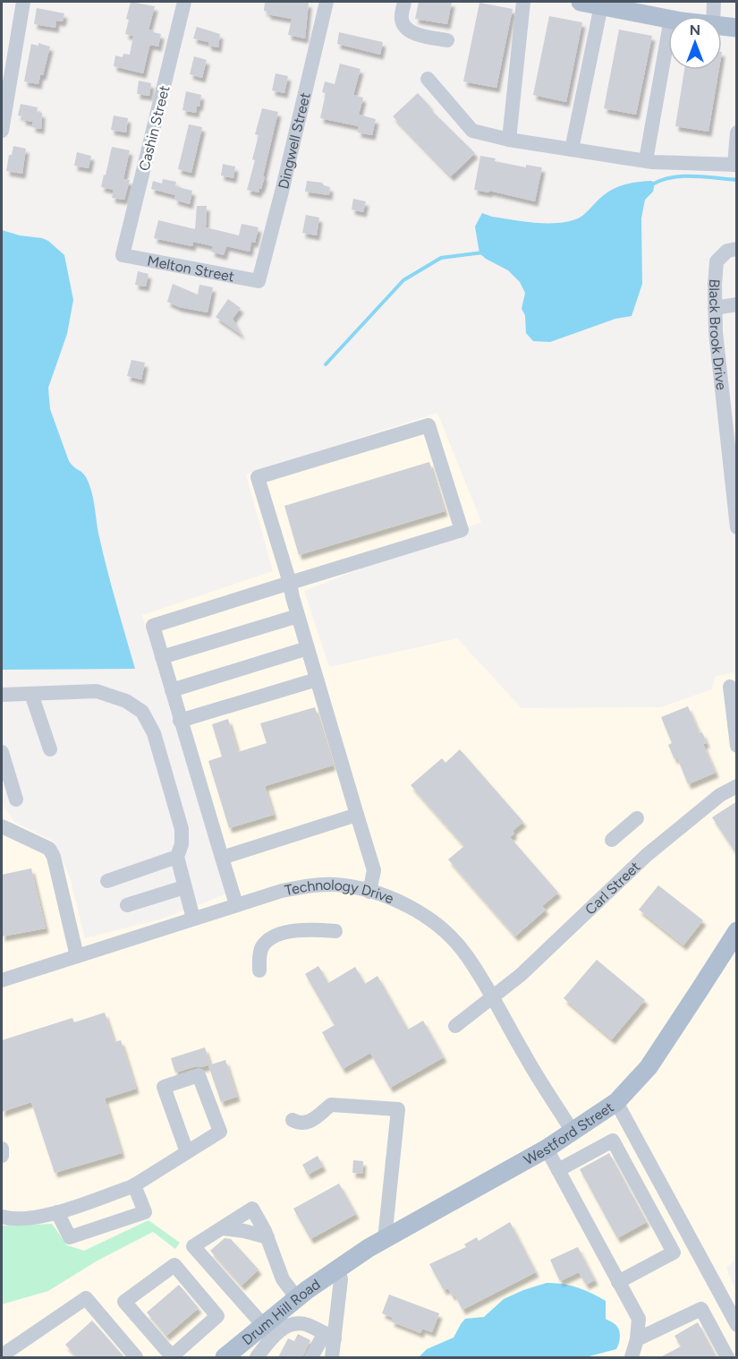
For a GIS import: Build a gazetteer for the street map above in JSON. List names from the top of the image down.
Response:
{
  "streets": {
    "main road": ["Westford Street", "Drum Hill Road"],
    "street": [
      "Cashin Street",
      "Dingwell Street",
      "Melton Street",
      "Black Brook Drive",
      "Carl Street",
      "Technology Drive"
    ]
  },
  "crossings": [
    ["Cashin Street", "Melton Street"],
    ["Dingwell Street", "Melton Street"],
    ["Carl Street", "Technology Drive"],
    ["Technology Drive", "Westford Street"],
    ["Westford Street", "Drum Hill Road"]
  ],
  "north": "top"
}
